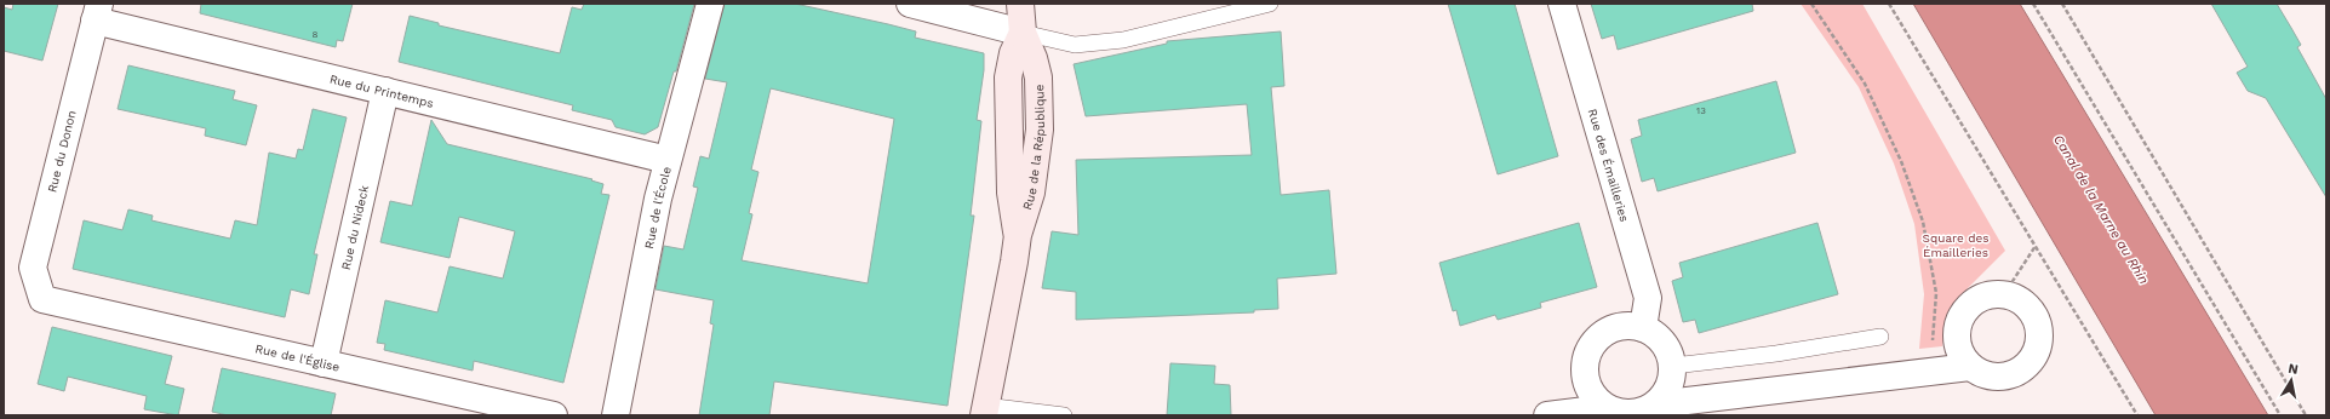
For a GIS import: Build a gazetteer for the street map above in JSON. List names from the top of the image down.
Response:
{
  "streets": {
    "main road": ["Rue de la République"],
    "street": [
      "Rue du Printemps",
      "Rue du Donon",
      "Rue des Émailleries",
      "Rue de l'École",
      "Rue du Nideck",
      "Rue de l'Église"
    ]
  },
  "crossings": [
    ["Rue du Printemps", "Rue du Donon"],
    ["Rue du Printemps", "Rue de l'École"],
    ["Rue du Printemps", "Rue du Nideck"],
    ["Rue du Donon", "Rue de l'Église"],
    ["Rue du Nideck", "Rue de l'Église"]
  ],
  "water": ["Canal de la Marne au Rhin"],
  "parks": ["Square des Émailleries"],
  "house_numbers": ["8", "13"],
  "north": "top"
}
